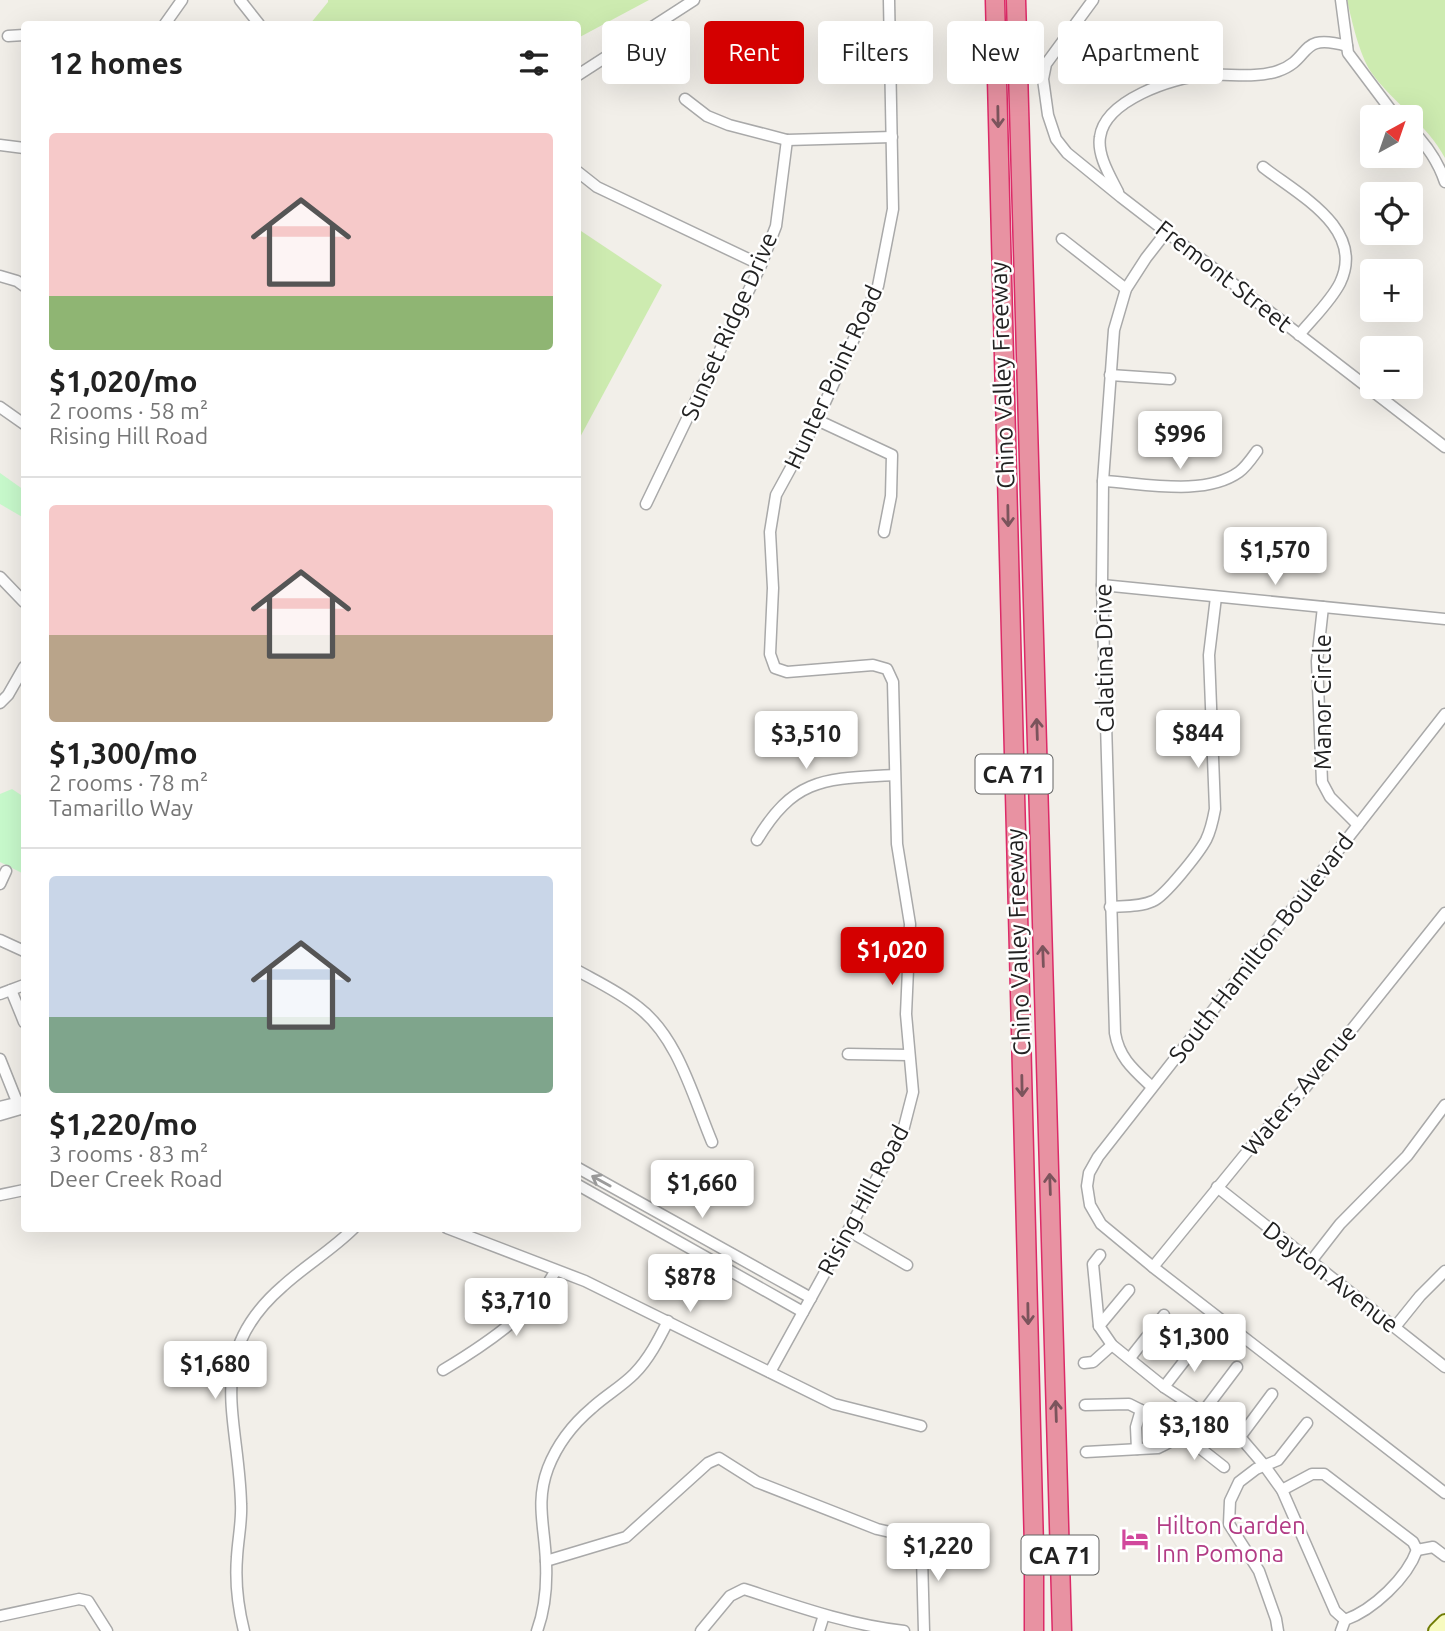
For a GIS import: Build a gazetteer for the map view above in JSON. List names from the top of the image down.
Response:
{
  "streets": {
    "highway": ["Chino Valley Freeway", "CA 71"],
    "street": [
      "Fremont Street",
      "Sunset Ridge Drive",
      "Hunter Point Road",
      "Calatina Drive",
      "Manor Circle",
      "South Hamilton Boulevard",
      "Waters Avenue",
      "Rising Hill Road",
      "Dayton Avenue"
    ]
  },
  "crossings": [
    ["Fremont Street", "Calatina Drive"],
    ["Hunter Point Road", "Rising Hill Road"],
    ["Calatina Drive", "South Hamilton Boulevard"],
    ["Manor Circle", "South Hamilton Boulevard"],
    ["South Hamilton Boulevard", "Waters Avenue"],
    ["Waters Avenue", "Dayton Avenue"]
  ],
  "places": {
    "hotel": ["Hilton Garden Inn Pomona"]
  },
  "north": "top right",
  "page": {
    "chip": [
      "Buy",
      "Rent",
      "Filters",
      "New",
      "Apartment"
    ],
    "heading": "12 homes",
    "map_buttons": ["+", "−"],
    "list": [
      {
        "name": "$1,020/mo",
        "note": "2 rooms · 58 m² · Rising Hill Road"
      },
      {
        "name": "$1,300/mo",
        "note": "2 rooms · 78 m² · Tamarillo Way"
      },
      {
        "name": "$1,220/mo",
        "note": "3 rooms · 83 m² · Deer Creek Road"
      }
    ],
    "price": [
      "$996",
      "$1,570",
      "$844",
      "$3,510",
      "$1,020",
      "$1,660",
      "$878",
      "$3,710",
      "$1,300",
      "$1,680",
      "$3,180",
      "$1,220"
    ]
  }
}
